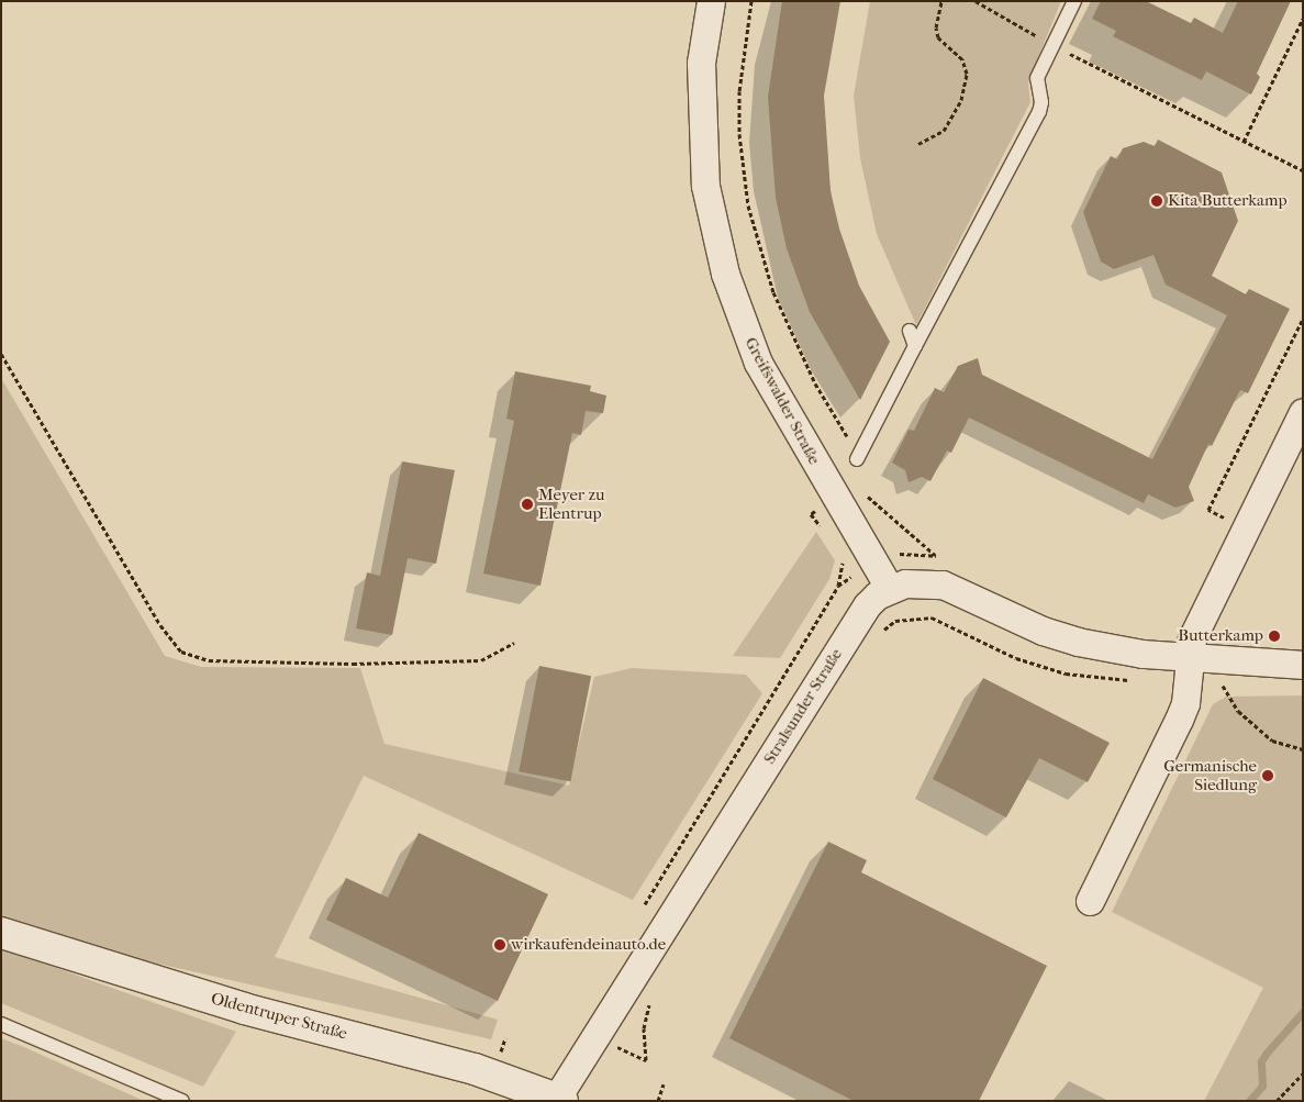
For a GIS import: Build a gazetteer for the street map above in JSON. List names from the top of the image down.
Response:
{
  "streets": {
    "street": ["Greifswalder Straße", "Stralsunder Straße", "Oldentruper Straße"]
  },
  "crossings": [
    ["Greifswalder Straße", "Stralsunder Straße"],
    ["Stralsunder Straße", "Oldentruper Straße"]
  ],
  "places": [
    "Kita Butterkamp",
    "Meyer zu Elentrup",
    "Butterkamp",
    "Germanische Siedlung",
    "wirkaufendeinauto.de"
  ]
}
